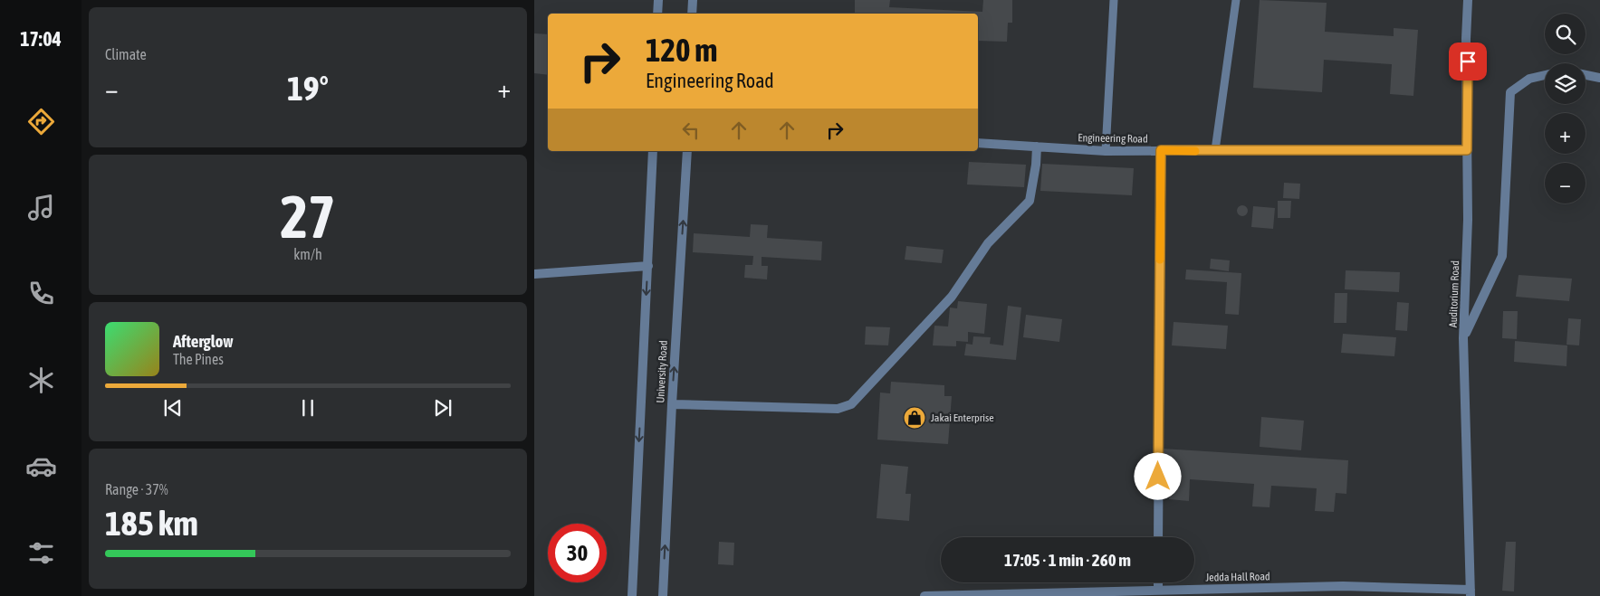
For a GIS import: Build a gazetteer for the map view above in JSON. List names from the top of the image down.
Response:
{
  "streets": {
    "street": [
      "Engineering Road",
      "Auditorium Road",
      "University Road",
      "Jedda Hall Road"
    ]
  },
  "crossings": [
    ["Engineering Road", "Auditorium Road"],
    ["Auditorium Road", "Jedda Hall Road"]
  ],
  "places": {
    "shop": ["Jakai Enterprise"]
  },
  "page": {
    "tabs": "17:04",
    "tile": [
      "Climate",
      ["27", "km/h"],
      ["Range · 37%", "185 km"]
    ],
    "map_buttons": ["+", "−"],
    "turn": ["120 m", "Engineering Road"],
    "heat": ["−", "19°", "+"],
    "song": ["Afterglow", "The Pines"],
    "limit": "30",
    "trip": "17:05 · 1 min · 260 m"
  }
}
